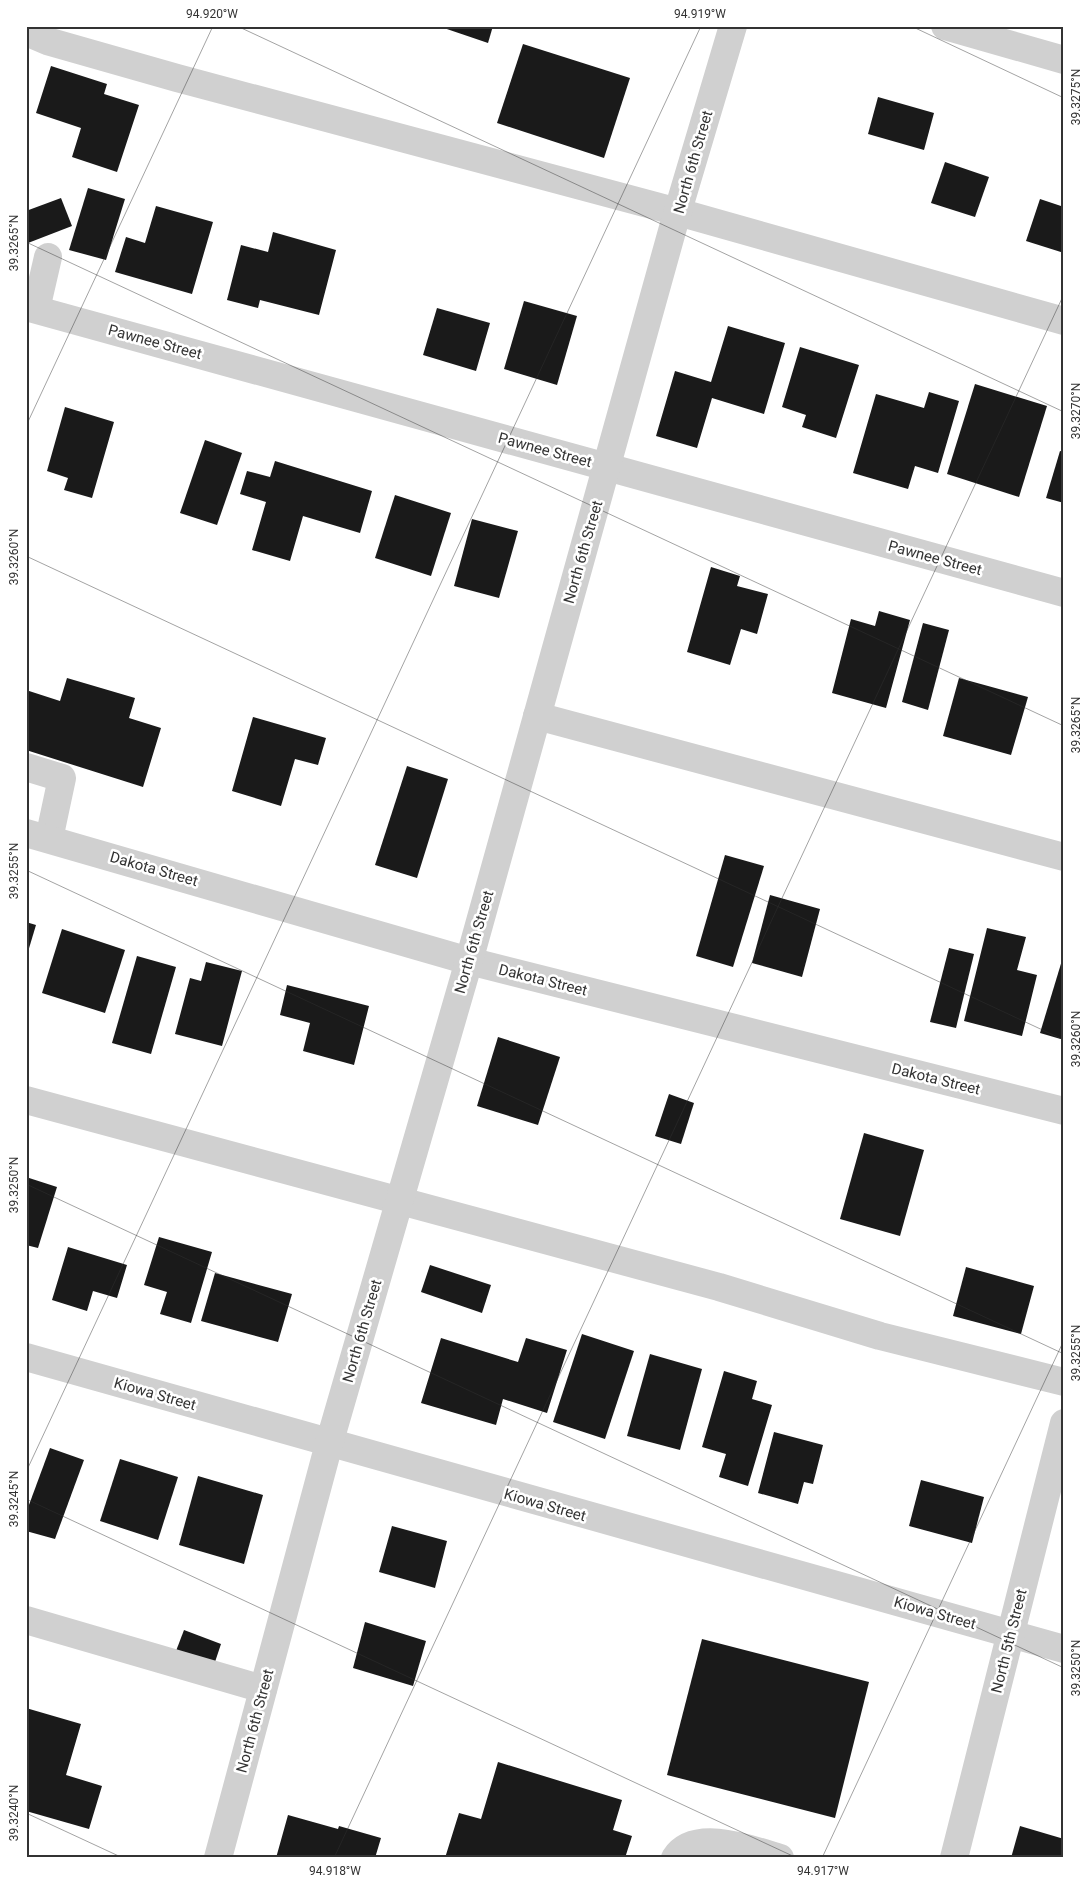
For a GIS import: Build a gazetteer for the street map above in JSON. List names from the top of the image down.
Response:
{
  "streets": {
    "street": [
      "North 6th Street",
      "Pawnee Street",
      "Dakota Street",
      "Kiowa Street",
      "North 5th Street"
    ]
  },
  "crossings": [
    ["North 6th Street", "Pawnee Street"],
    ["North 6th Street", "Dakota Street"],
    ["North 6th Street", "Kiowa Street"],
    ["Kiowa Street", "North 5th Street"]
  ],
  "coordinates": [
    "94.920°W",
    "94.919°W",
    "39.3275°N",
    "39.3265°N",
    "39.3270°N",
    "39.3260°N",
    "39.3255°N",
    "39.3250°N",
    "39.3245°N",
    "39.3240°N",
    "94.918°W",
    "94.917°W"
  ]
}
